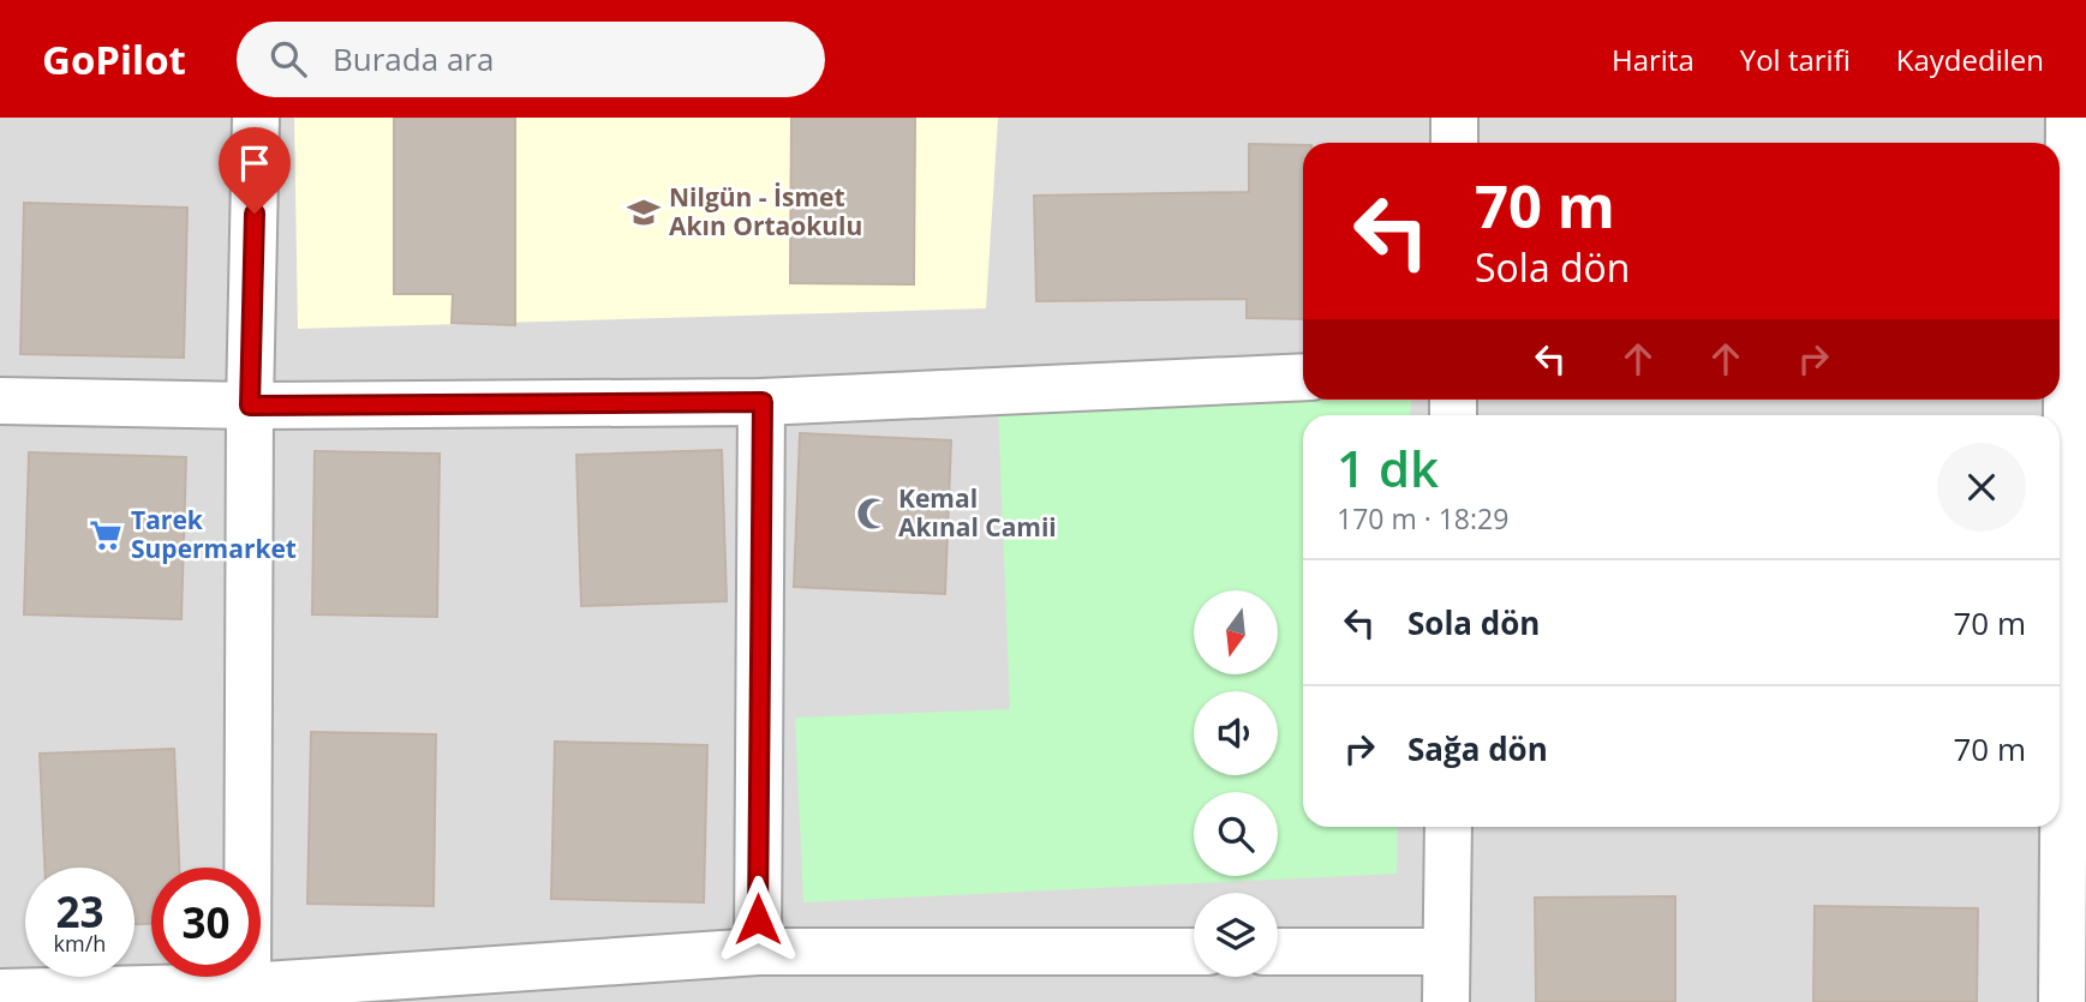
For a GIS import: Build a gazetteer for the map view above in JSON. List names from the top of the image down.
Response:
{
  "places": {
    "school or university": ["Nilgün - İsmet Akın Ortaokulu"],
    "mosque": ["Kemal Akınal Camii"],
    "supermarket": ["Tarek Supermarket"]
  },
  "north": "bottom",
  "page": {
    "header": "GoPilot",
    "search": "Burada ara",
    "nav": ["Harita", "Yol tarifi", "Kaydedilen"],
    "turn": ["70 m", "Sola dön"],
    "heading": ["1 dk", "170 m · 18:29"],
    "list": [
      {
        "name": "Sola dön",
        "value": "70 m"
      },
      {
        "name": "Sağa dön",
        "value": "70 m"
      }
    ],
    "speed": "23 km/h",
    "limit": "30"
  }
}
